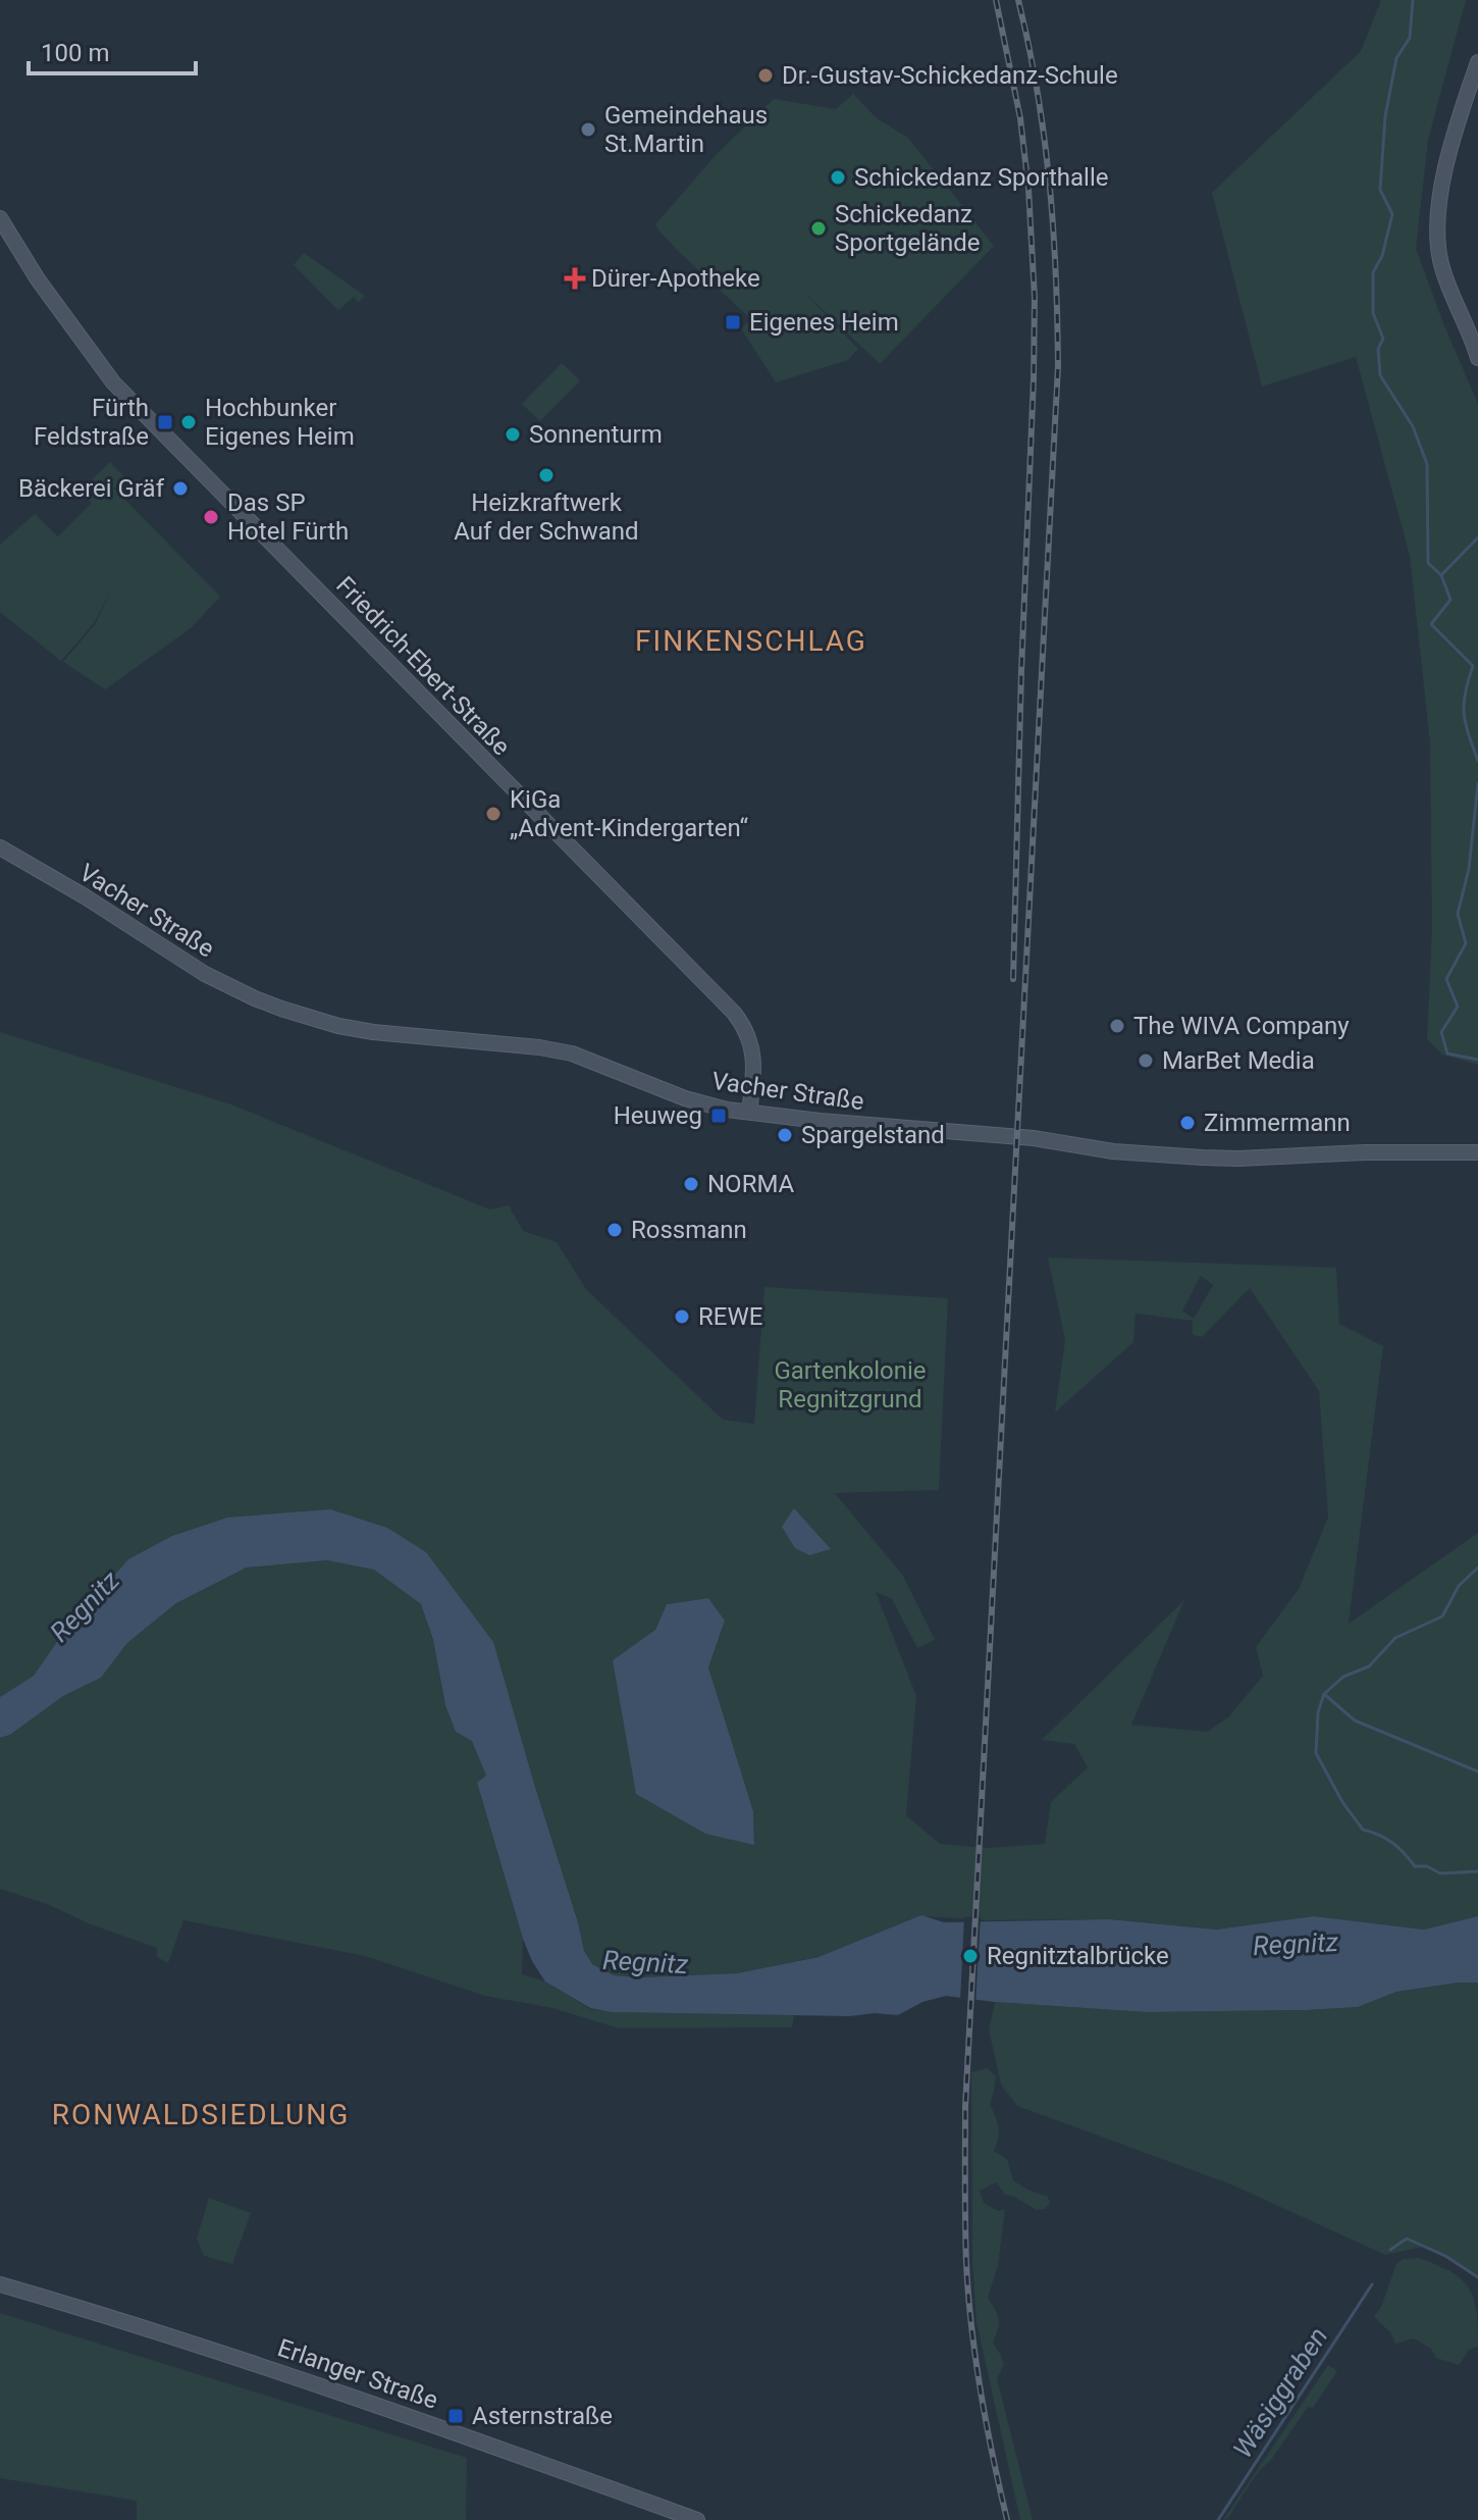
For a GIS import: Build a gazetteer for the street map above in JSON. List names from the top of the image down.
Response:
{
  "streets": {
    "street": ["Friedrich-Ebert-Straße", "Vacher Straße", "Erlanger Straße"]
  },
  "crossings": [
    ["Friedrich-Ebert-Straße", "Vacher Straße"]
  ],
  "districts": ["FINKENSCHLAG", "RONWALDSIEDLUNG"],
  "water": ["Regnitz", "Wäsiggraben"],
  "parks": ["Gartenkolonie Regnitzgrund"],
  "places": {
    "other": [
      "Dr.-Gustav-Schickedanz-Schule",
      "Gemeindehaus St.Martin",
      "Schickedanz Sporthalle",
      "Schickedanz Sportgelände",
      "Hochbunker Eigenes Heim",
      "Sonnenturm",
      "Heizkraftwerk Auf der Schwand",
      "Bäckerei Gräf",
      "Das SP Hotel Fürth",
      "KiGa „Advent-Kindergarten“",
      "The WIVA Company",
      "MarBet Media",
      "Zimmermann",
      "Spargelstand",
      "NORMA",
      "Rossmann",
      "REWE",
      "Regnitztalbrücke"
    ],
    "health": ["Dürer-Apotheke"],
    "transit": [
      "Eigenes Heim",
      "Fürth Feldstraße",
      "Heuweg",
      "Asternstraße"
    ]
  },
  "scale_bar": "100 m"
}
